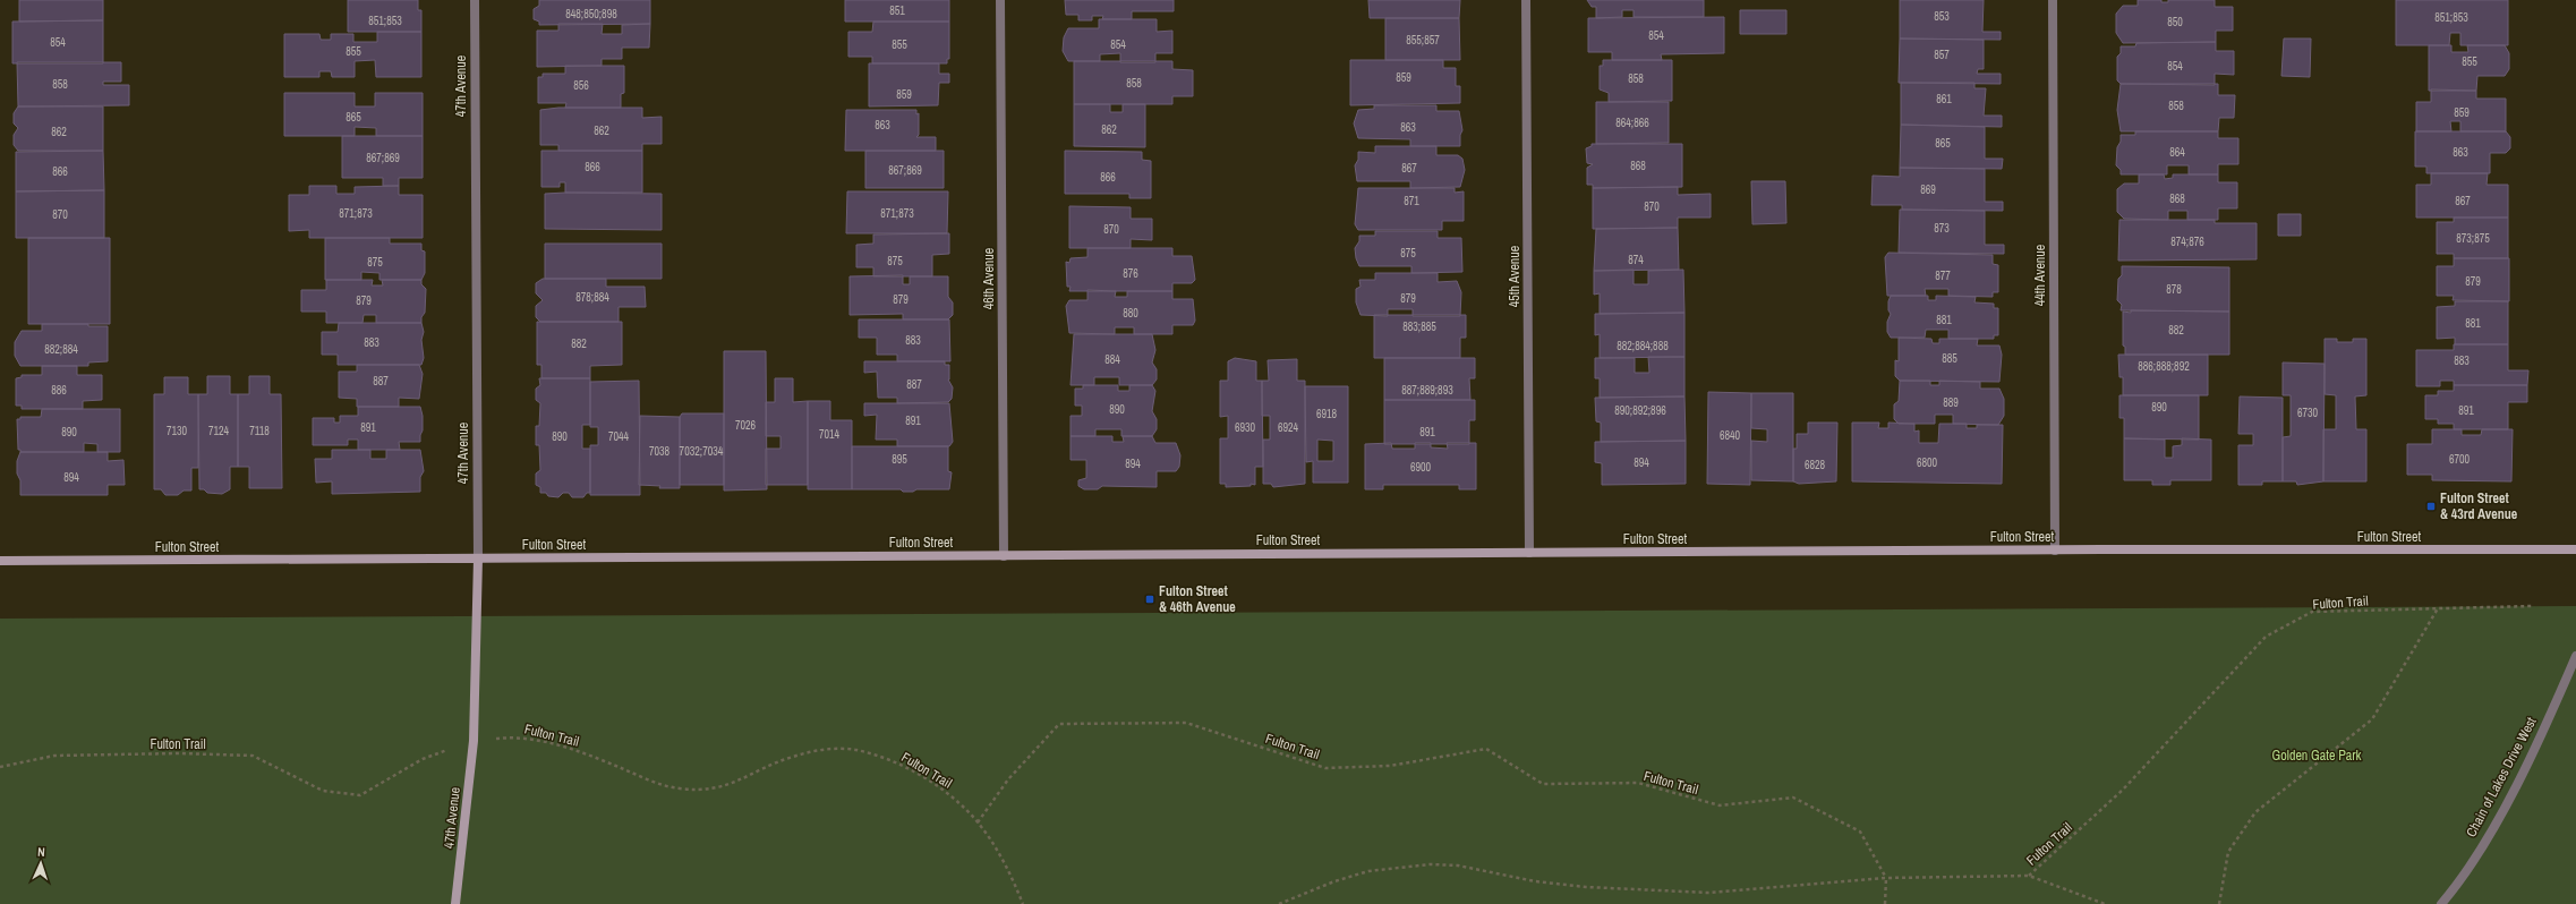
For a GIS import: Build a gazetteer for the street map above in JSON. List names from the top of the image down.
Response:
{
  "streets": {
    "main road": ["47th Avenue", "Fulton Street"],
    "street": [
      "44th Avenue",
      "45th Avenue",
      "46th Avenue",
      "Chain of Lakes Drive West"
    ],
    "path": ["Fulton Trail"]
  },
  "crossings": [
    ["47th Avenue", "Fulton Street"],
    ["47th Avenue", "Fulton Trail"],
    ["44th Avenue", "Fulton Street"],
    ["45th Avenue", "Fulton Street"],
    ["46th Avenue", "Fulton Street"]
  ],
  "parks": ["Golden Gate Park"],
  "places": {
    "transit": ["Fulton Street & 43rd Avenue", "Fulton Street & 46th Avenue"]
  },
  "house_numbers": [
    "851",
    "848;850;898",
    "853",
    "851;853",
    "851;853",
    "850",
    "854",
    "855;857",
    "854",
    "855",
    "854",
    "855",
    "857",
    "855",
    "854",
    "859",
    "858",
    "858",
    "858",
    "856",
    "859",
    "861",
    "858",
    "859",
    "865",
    "864;866",
    "863",
    "863",
    "862",
    "862",
    "862",
    "865",
    "864",
    "863",
    "867;869",
    "868",
    "866",
    "867",
    "867;869",
    "866",
    "866",
    "869",
    "868",
    "871",
    "867",
    "870",
    "871;873",
    "871;873",
    "870",
    "873",
    "870",
    "873;875",
    "874;876",
    "875",
    "874",
    "875",
    "875",
    "876",
    "877",
    "879",
    "878",
    "878;884",
    "879",
    "879",
    "879",
    "880",
    "881",
    "881",
    "883;885",
    "882",
    "883",
    "883",
    "882",
    "882;884;888",
    "882;884",
    "885",
    "884",
    "883",
    "886;888;892",
    "887",
    "887",
    "886",
    "887;889;893",
    "889",
    "890",
    "890",
    "890;892;896",
    "891",
    "6730",
    "6918",
    "891",
    "7026",
    "891",
    "6930",
    "6924",
    "7130",
    "7124",
    "7118",
    "890",
    "891",
    "7014",
    "6840",
    "890",
    "7044",
    "7038",
    "7032;7034",
    "895",
    "6700",
    "894",
    "6800",
    "894",
    "6828",
    "6900",
    "894"
  ],
  "north": "top"
}
